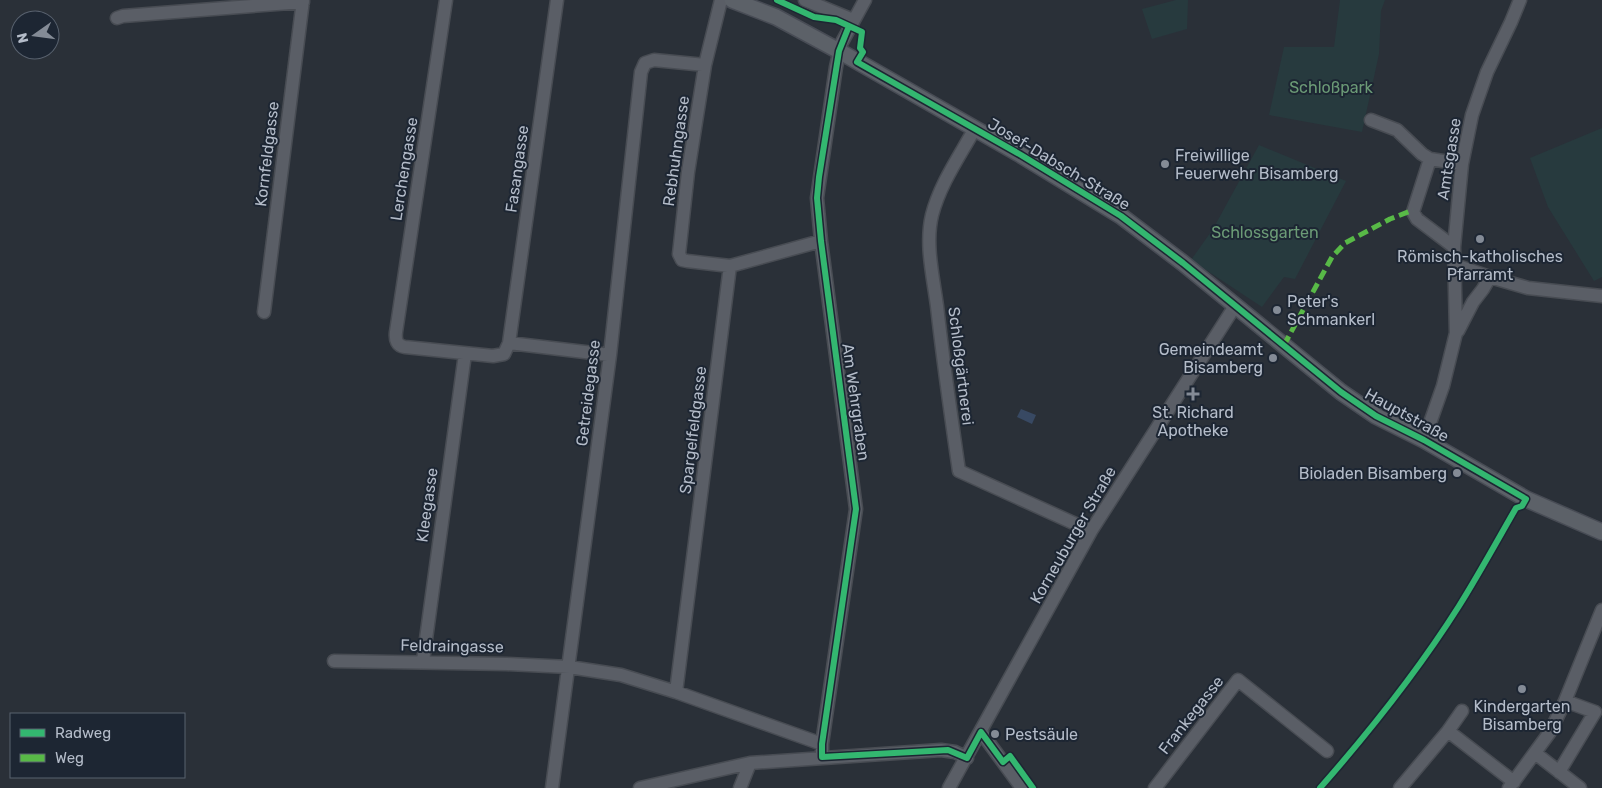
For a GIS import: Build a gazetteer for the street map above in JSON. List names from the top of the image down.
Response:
{
  "streets": {
    "main road": ["Josef-Dabsch-Straße", "Hauptstraße"],
    "street": [
      "Rebhuhngasse",
      "Kornfeldgasse",
      "Amtsgasse",
      "Lerchengasse",
      "Fasangasse",
      "Schloßgärtnerei",
      "Getreidegasse",
      "Am Wehrgraben",
      "Spargelfeldgasse",
      "Kleegasse",
      "Korneuburger Straße",
      "Feldraingasse",
      "Frankegasse"
    ]
  },
  "crossings": [
    ["Rebhuhngasse", "Getreidegasse"],
    ["Rebhuhngasse", "Spargelfeldgasse"],
    ["Amtsgasse", "Hauptstraße"],
    ["Josef-Dabsch-Straße", "Schloßgärtnerei"],
    ["Josef-Dabsch-Straße", "Am Wehrgraben"],
    ["Josef-Dabsch-Straße", "Hauptstraße"],
    ["Josef-Dabsch-Straße", "Korneuburger Straße"],
    ["Lerchengasse", "Kleegasse"],
    ["Schloßgärtnerei", "Korneuburger Straße"],
    ["Getreidegasse", "Feldraingasse"],
    ["Hauptstraße", "Korneuburger Straße"],
    ["Kleegasse", "Feldraingasse"]
  ],
  "parks": ["Schloßpark", "Schlossgarten"],
  "places": {
    "other": [
      "Freiwillige Feuerwehr Bisamberg",
      "Römisch-katholisches Pfarramt",
      "Peter's Schmankerl",
      "Gemeindeamt Bisamberg",
      "Bioladen Bisamberg",
      "Kindergarten Bisamberg",
      "Pestsäule"
    ],
    "health": ["St. Richard Apotheke"]
  },
  "legend": ["Radweg", "Weg"],
  "north": "left"
}
